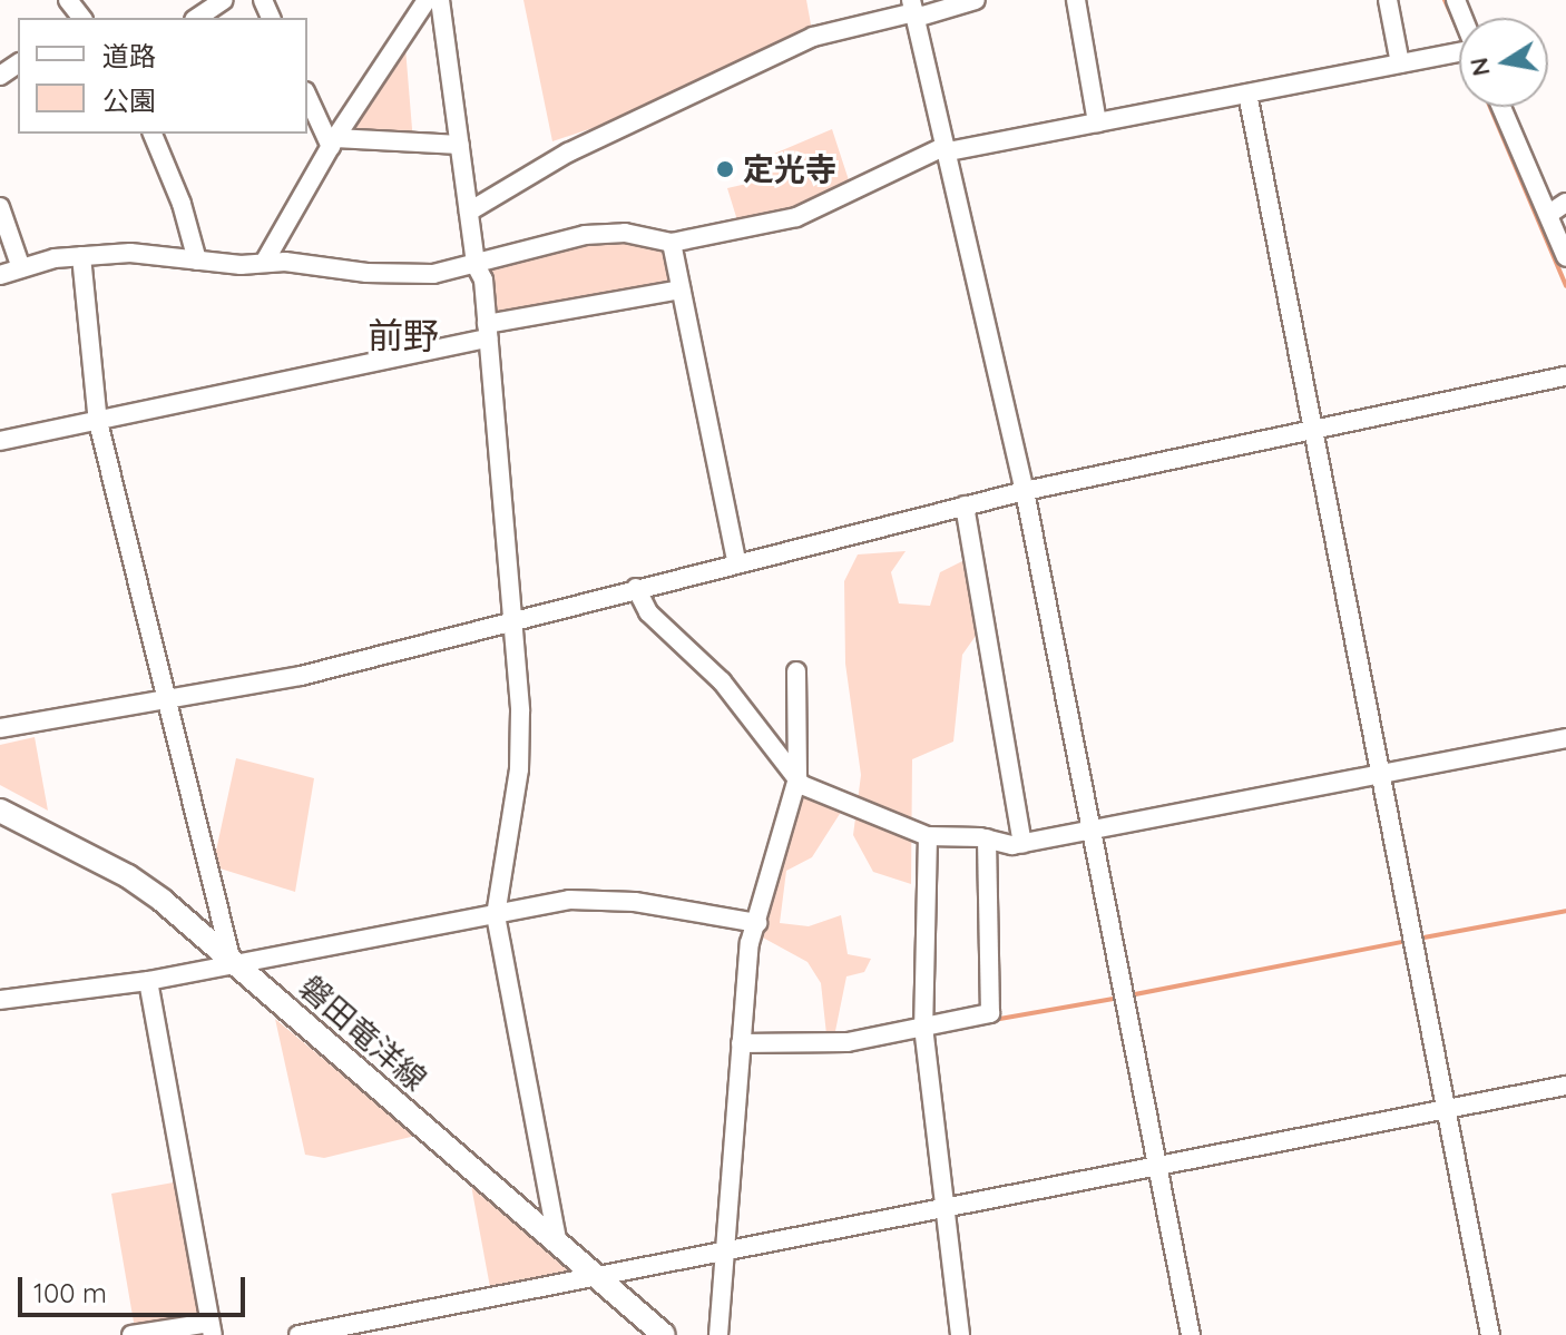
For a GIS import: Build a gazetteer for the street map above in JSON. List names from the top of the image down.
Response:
{
  "streets": {
    "main road": ["磐田竜洋線"]
  },
  "districts": ["前野"],
  "places": ["定光寺"],
  "legend": ["道路", "公園"],
  "scale_bar": "100 m",
  "north": "left"
}
